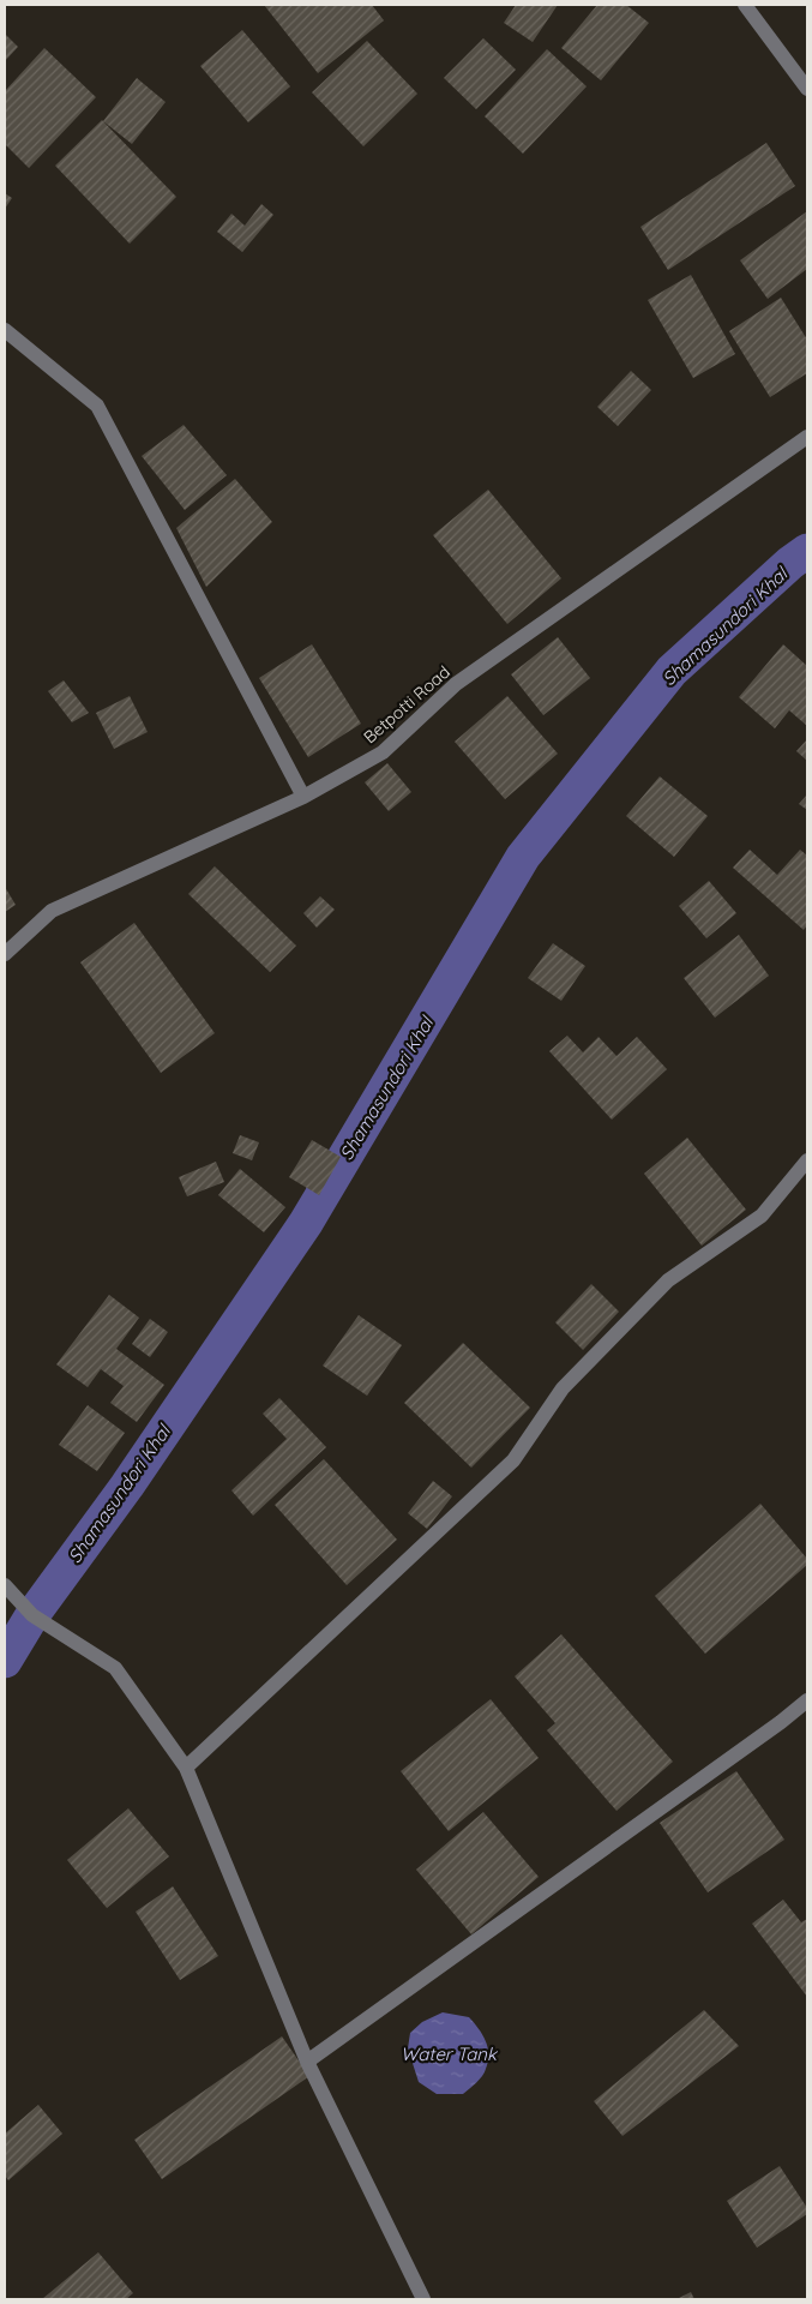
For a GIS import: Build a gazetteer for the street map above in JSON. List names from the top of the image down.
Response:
{
  "streets": {
    "street": ["Betpotti Road"]
  },
  "water": ["Shamasundori Khal", "Water Tank"]
}
